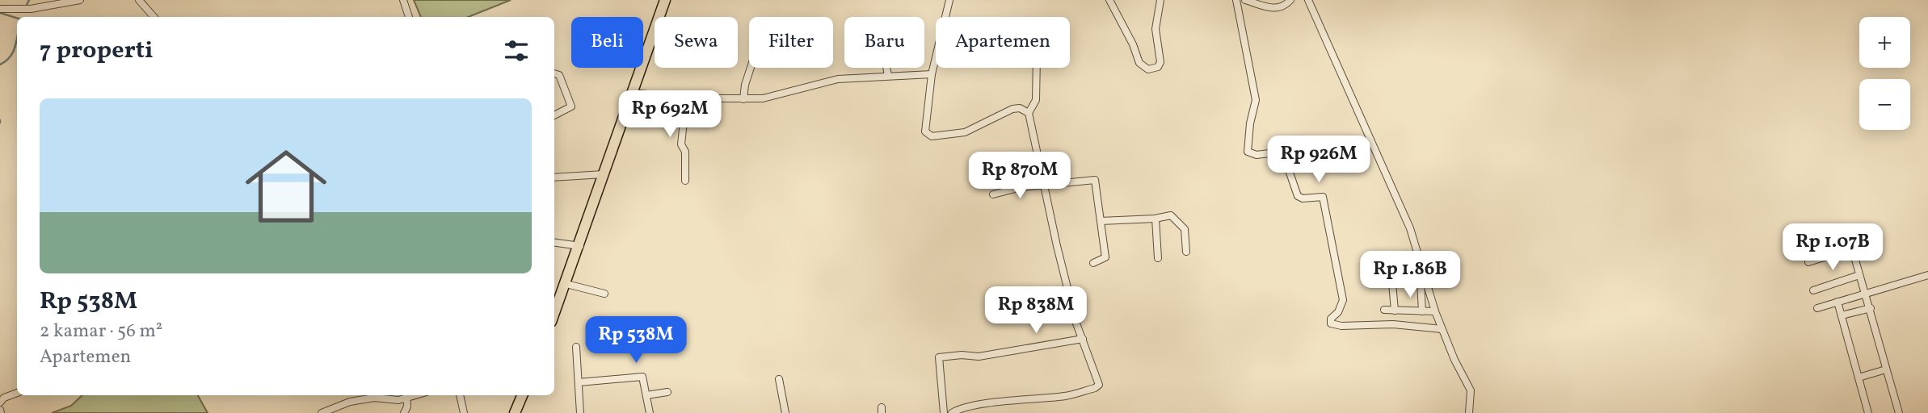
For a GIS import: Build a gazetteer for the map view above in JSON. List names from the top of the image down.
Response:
{
  "page": {
    "map_buttons": ["+", "−"],
    "chip": [
      "Beli",
      "Sewa",
      "Filter",
      "Baru",
      "Apartemen"
    ],
    "heading": "7 properti",
    "list": [
      {
        "name": "Rp 538M",
        "note": "2 kamar · 56 m² · Apartemen"
      }
    ],
    "price": [
      "Rp 692M",
      "Rp 926M",
      "Rp 870M",
      "Rp 1.07B",
      "Rp 1.86B",
      "Rp 838M",
      "Rp 538M"
    ]
  }
}
